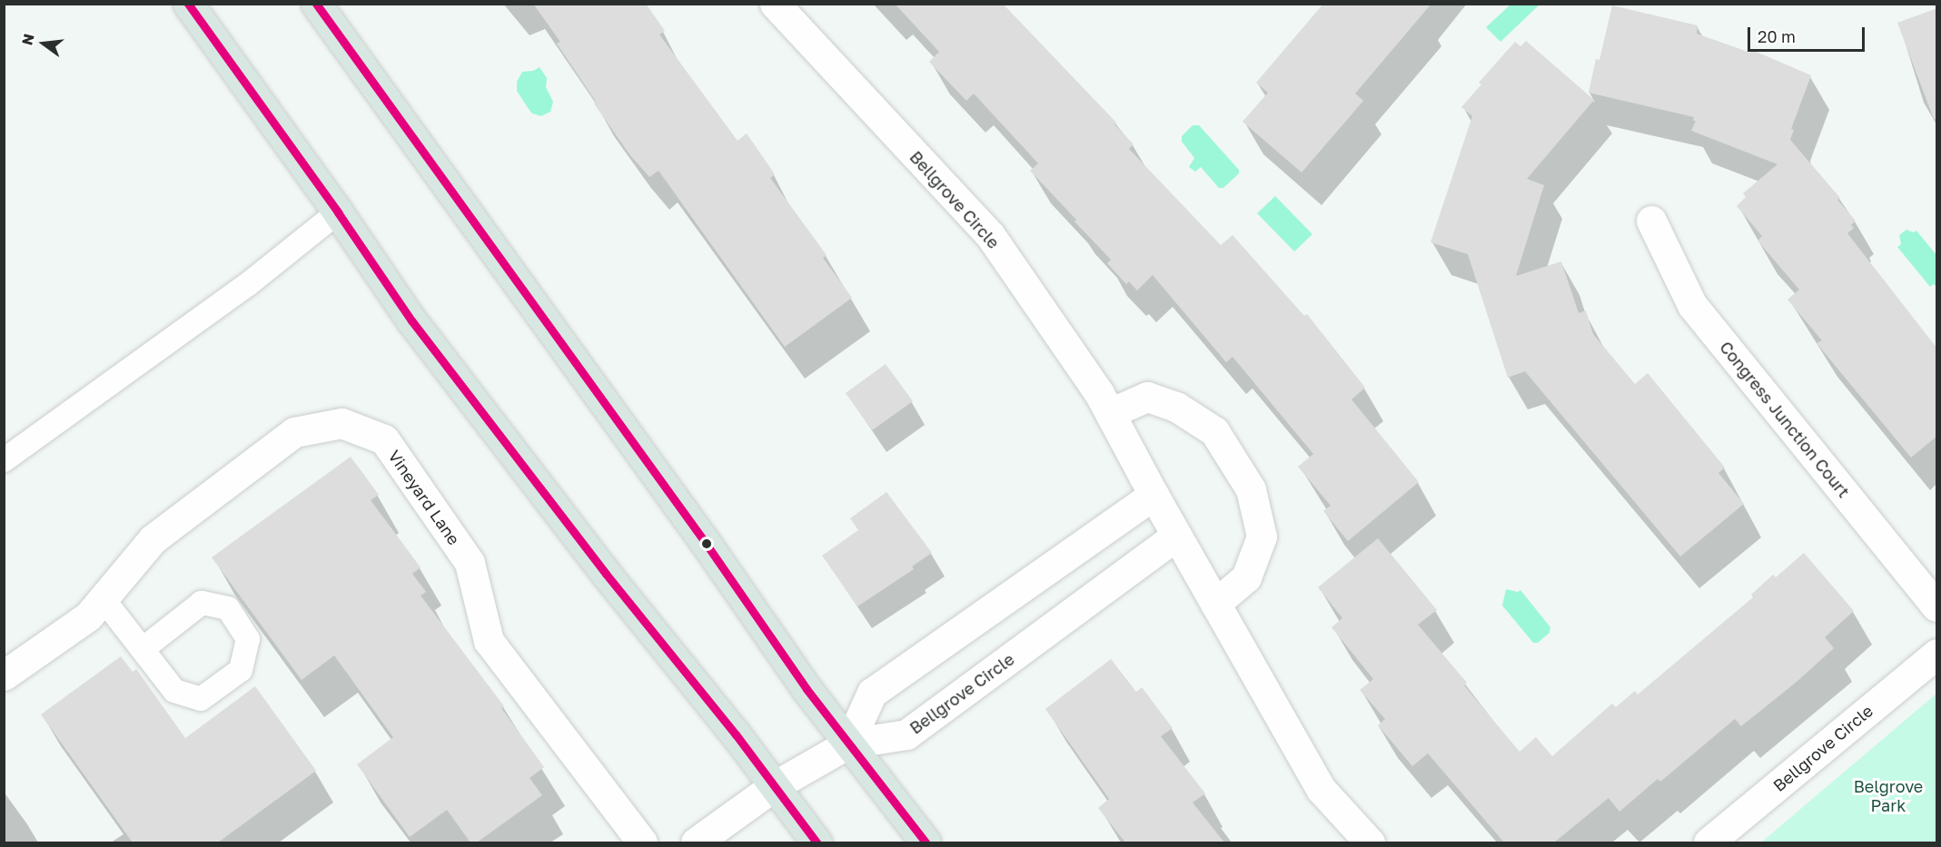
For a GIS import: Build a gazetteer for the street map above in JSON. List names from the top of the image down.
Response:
{
  "streets": {
    "street": ["Bellgrove Circle", "Congress Junction Court", "Vineyard Lane"]
  },
  "parks": ["Belgrove Park"],
  "scale_bar": "20 m",
  "north": "left"
}
